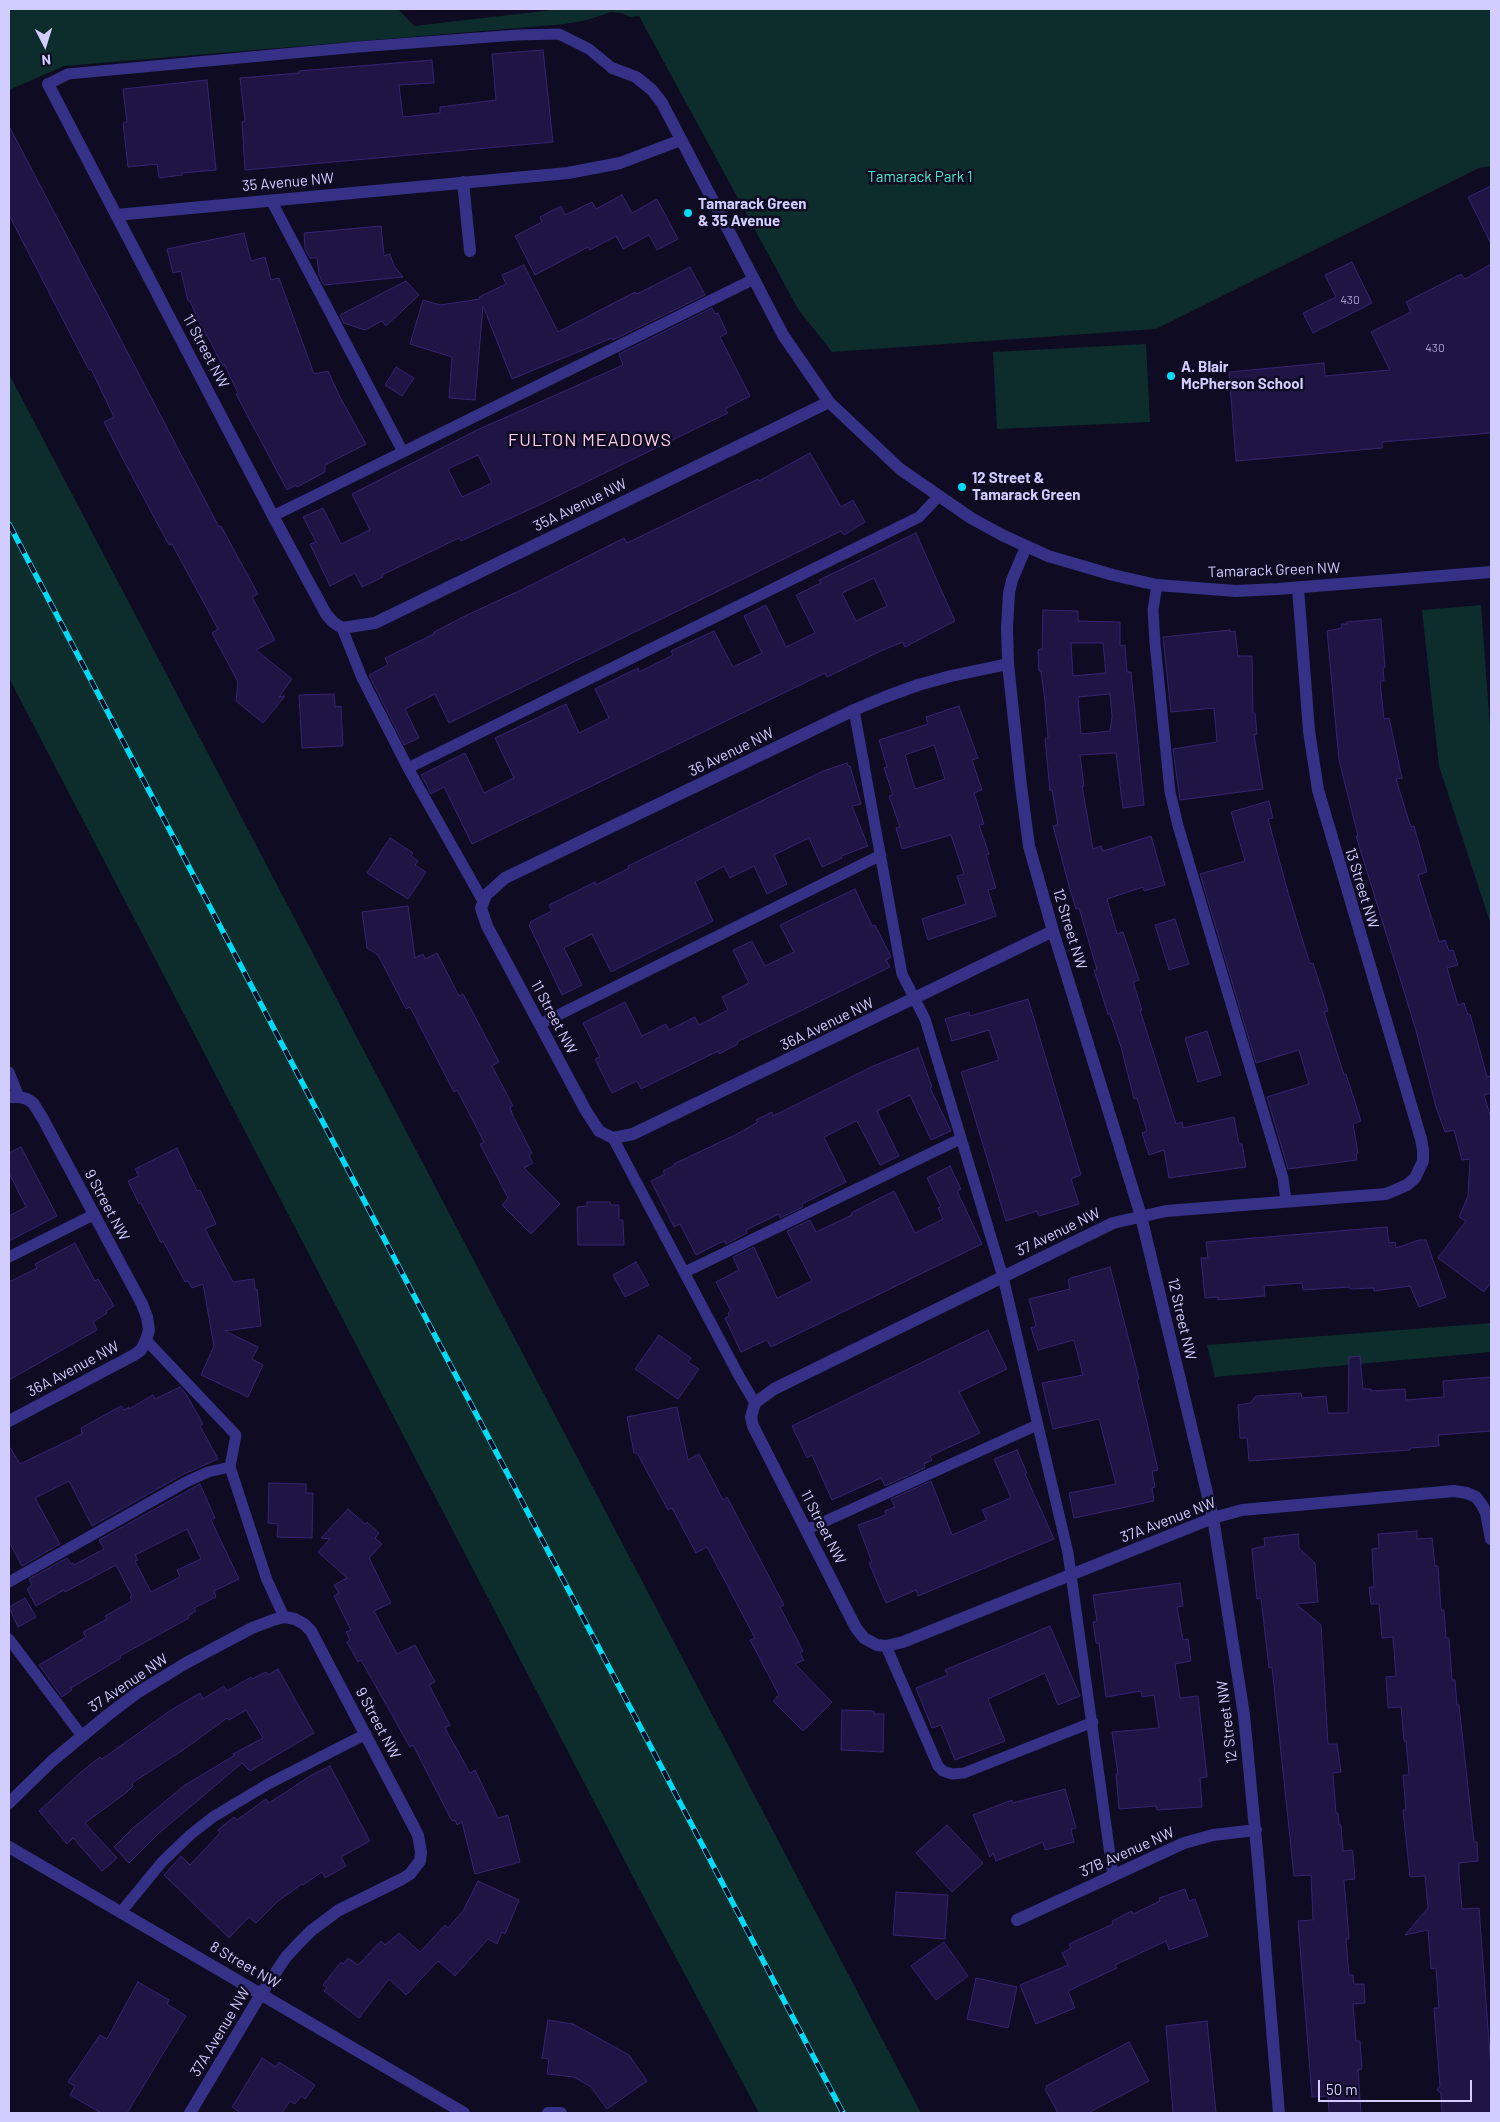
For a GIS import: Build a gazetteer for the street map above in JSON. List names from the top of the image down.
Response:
{
  "streets": {
    "street": [
      "35 Avenue NW",
      "11 Street NW",
      "35A Avenue NW",
      "Tamarack Green NW",
      "36 Avenue NW",
      "13 Street NW",
      "12 Street NW",
      "36A Avenue NW",
      "9 Street NW",
      "37 Avenue NW",
      "37A Avenue NW",
      "37B Avenue NW",
      "8 Street NW"
    ]
  },
  "crossings": [
    ["35 Avenue NW", "11 Street NW"],
    ["35 Avenue NW", "Tamarack Green NW"],
    ["11 Street NW", "35A Avenue NW"],
    ["11 Street NW", "36 Avenue NW"],
    ["11 Street NW", "36A Avenue NW"],
    ["11 Street NW", "37 Avenue NW"],
    ["11 Street NW", "37A Avenue NW"],
    ["35A Avenue NW", "Tamarack Green NW"],
    ["Tamarack Green NW", "13 Street NW"],
    ["Tamarack Green NW", "12 Street NW"],
    ["36 Avenue NW", "12 Street NW"],
    ["13 Street NW", "37 Avenue NW"],
    ["12 Street NW", "36A Avenue NW"],
    ["12 Street NW", "37 Avenue NW"],
    ["12 Street NW", "37A Avenue NW"],
    ["12 Street NW", "37B Avenue NW"],
    ["36A Avenue NW", "9 Street NW"],
    ["9 Street NW", "37 Avenue NW"],
    ["9 Street NW", "37A Avenue NW"],
    ["37A Avenue NW", "8 Street NW"]
  ],
  "districts": ["FULTON MEADOWS"],
  "parks": ["Tamarack Park 1"],
  "places": ["Tamarack Green & 35 Avenue", "A. Blair McPherson School", "12 Street & Tamarack Green"],
  "house_numbers": ["430", "430"],
  "scale_bar": "50 m",
  "north": "bottom"
}
